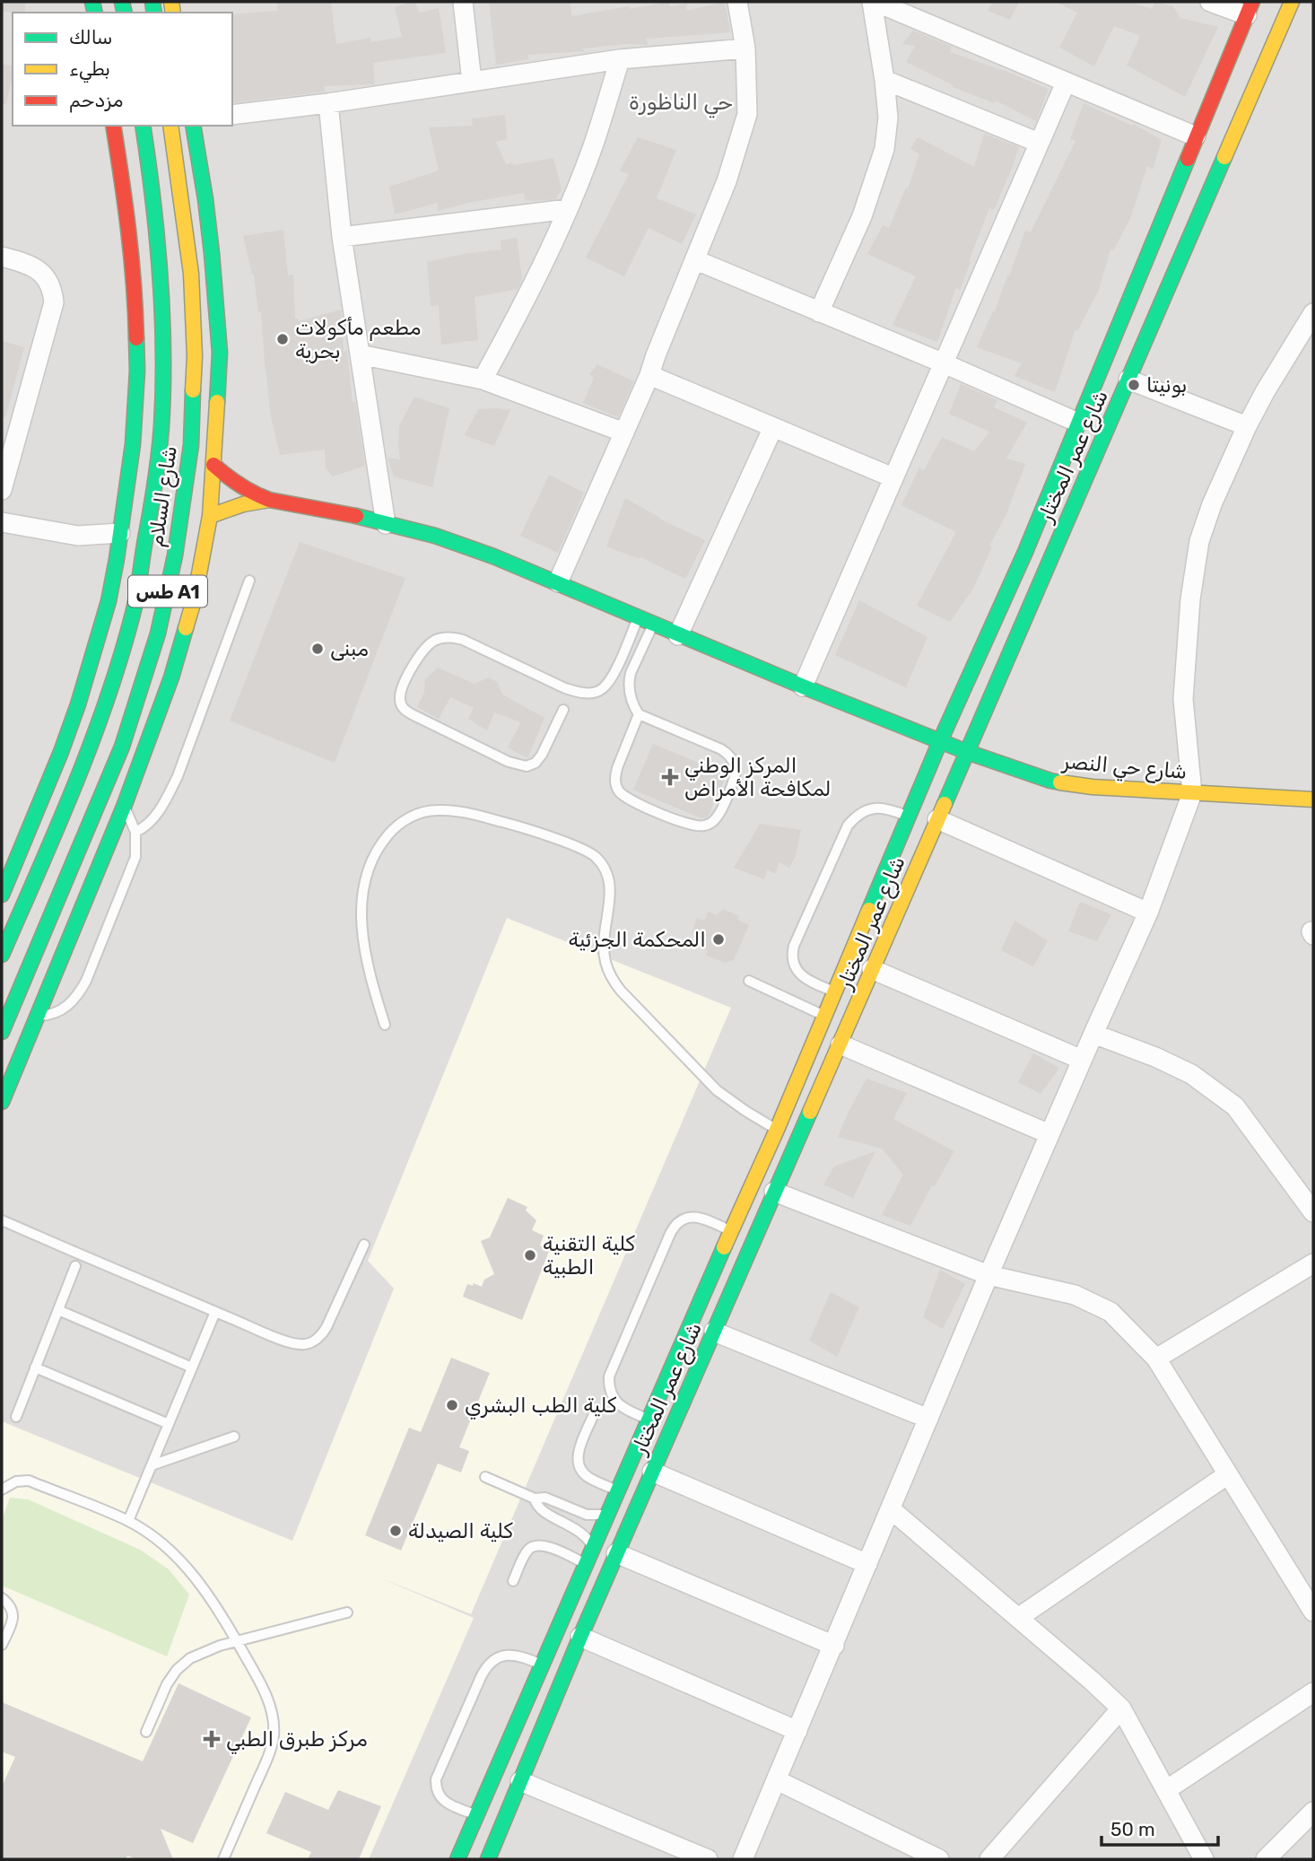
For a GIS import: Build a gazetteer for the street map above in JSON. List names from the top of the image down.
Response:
{
  "streets": {
    "main road": [
      "شارع عمر المختار",
      "شارع السلام",
      "طس A1",
      "شارع حي النصر"
    ]
  },
  "crossings": [
    ["شارع عمر المختار", "شارع حي النصر"]
  ],
  "districts": ["حي الناظورة"],
  "places": {
    "other": [
      "مطعم مأكولات بحرية",
      "بونيتا",
      "مبنى",
      "المحكمة الجزئية",
      "كلية التقنية الطبية",
      "كلية الطب البشري",
      "كلية الصيدلة"
    ],
    "health": ["المركز الوطني لمكافحة الأمراض", "مركز طبرق الطبي"]
  },
  "legend": ["سالك", "بطيء", "مزدحم"],
  "scale_bar": "50 m"
}
